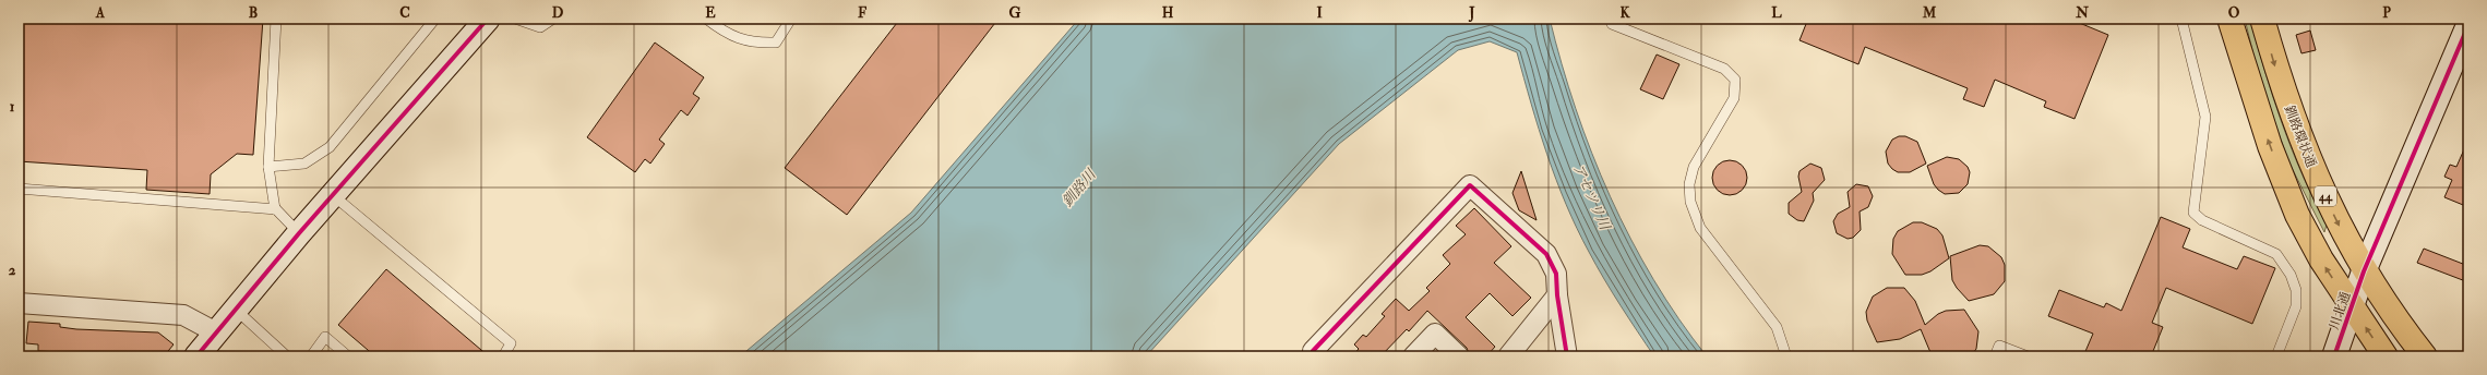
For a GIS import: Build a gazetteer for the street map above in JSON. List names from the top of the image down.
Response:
{
  "streets": {
    "highway": ["釧路環状通", "44"],
    "street": ["川北通"]
  },
  "crossings": [
    ["釧路環状通", "川北通"],
    ["44", "川北通"]
  ],
  "water": ["釧路川", "アセツリ川"],
  "grid": {
    "columns": [
      "A",
      "B",
      "C",
      "D",
      "E",
      "F",
      "G",
      "H",
      "I",
      "J",
      "K",
      "L",
      "M",
      "N",
      "O",
      "P"
    ],
    "rows": ["1", "2"]
  }
}
